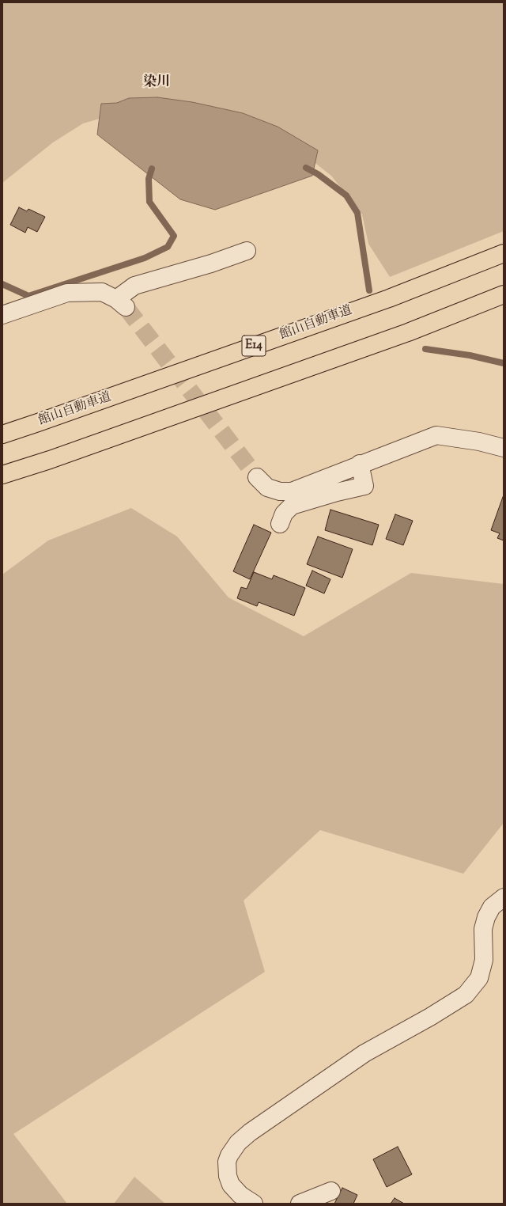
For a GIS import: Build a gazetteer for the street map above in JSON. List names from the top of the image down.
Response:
{
  "streets": {
    "highway": ["館山自動車道", "E14"]
  },
  "districts": ["染川"]
}
